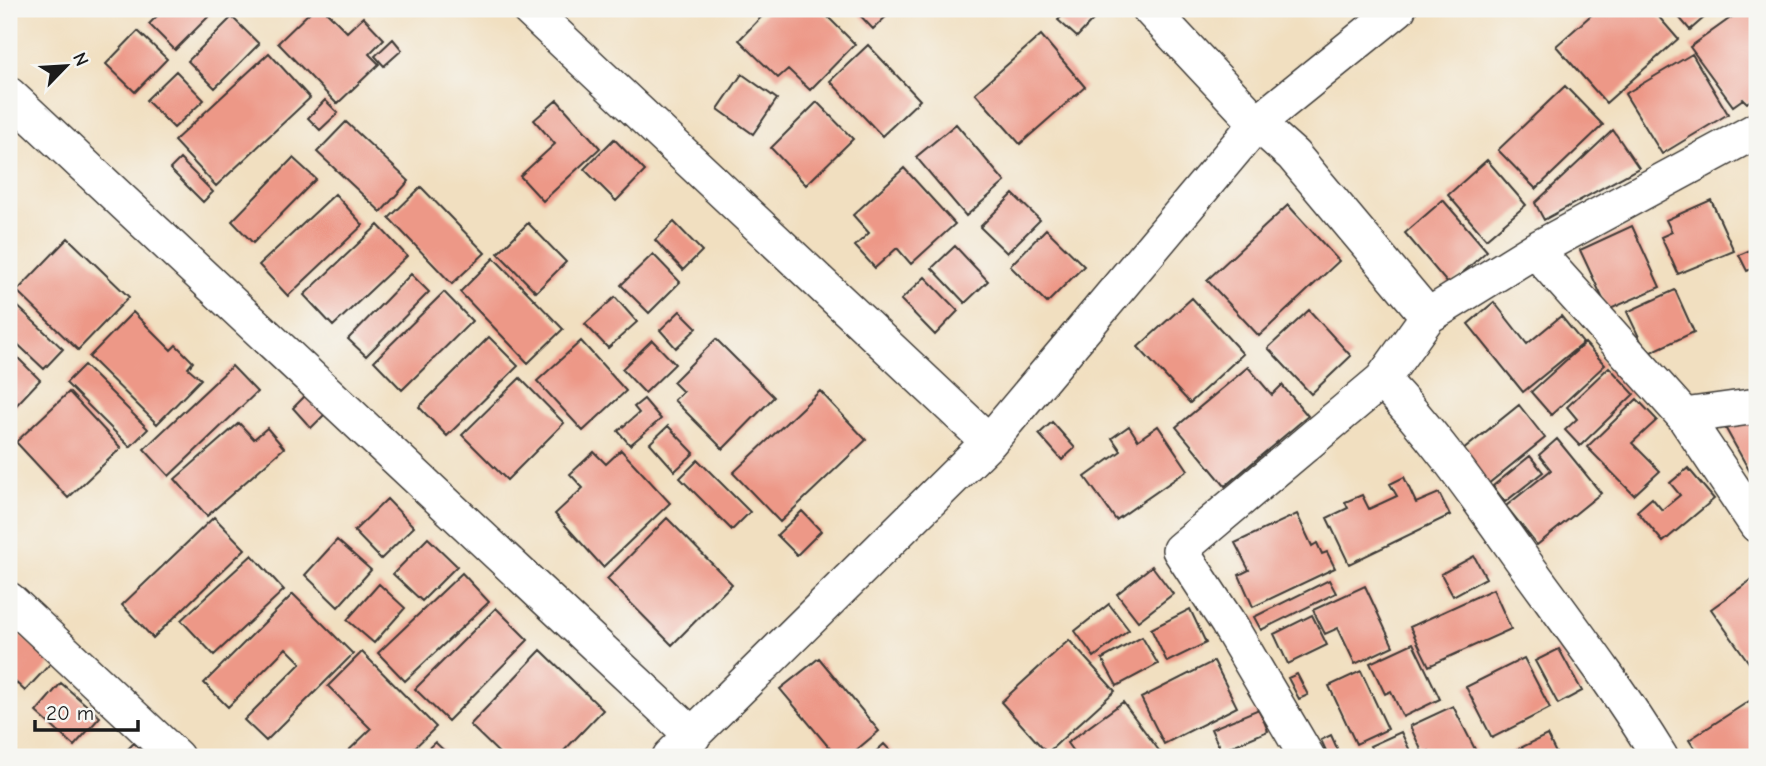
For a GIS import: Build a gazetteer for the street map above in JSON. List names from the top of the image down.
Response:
{
  "scale_bar": "20 m",
  "north": "top right"
}
